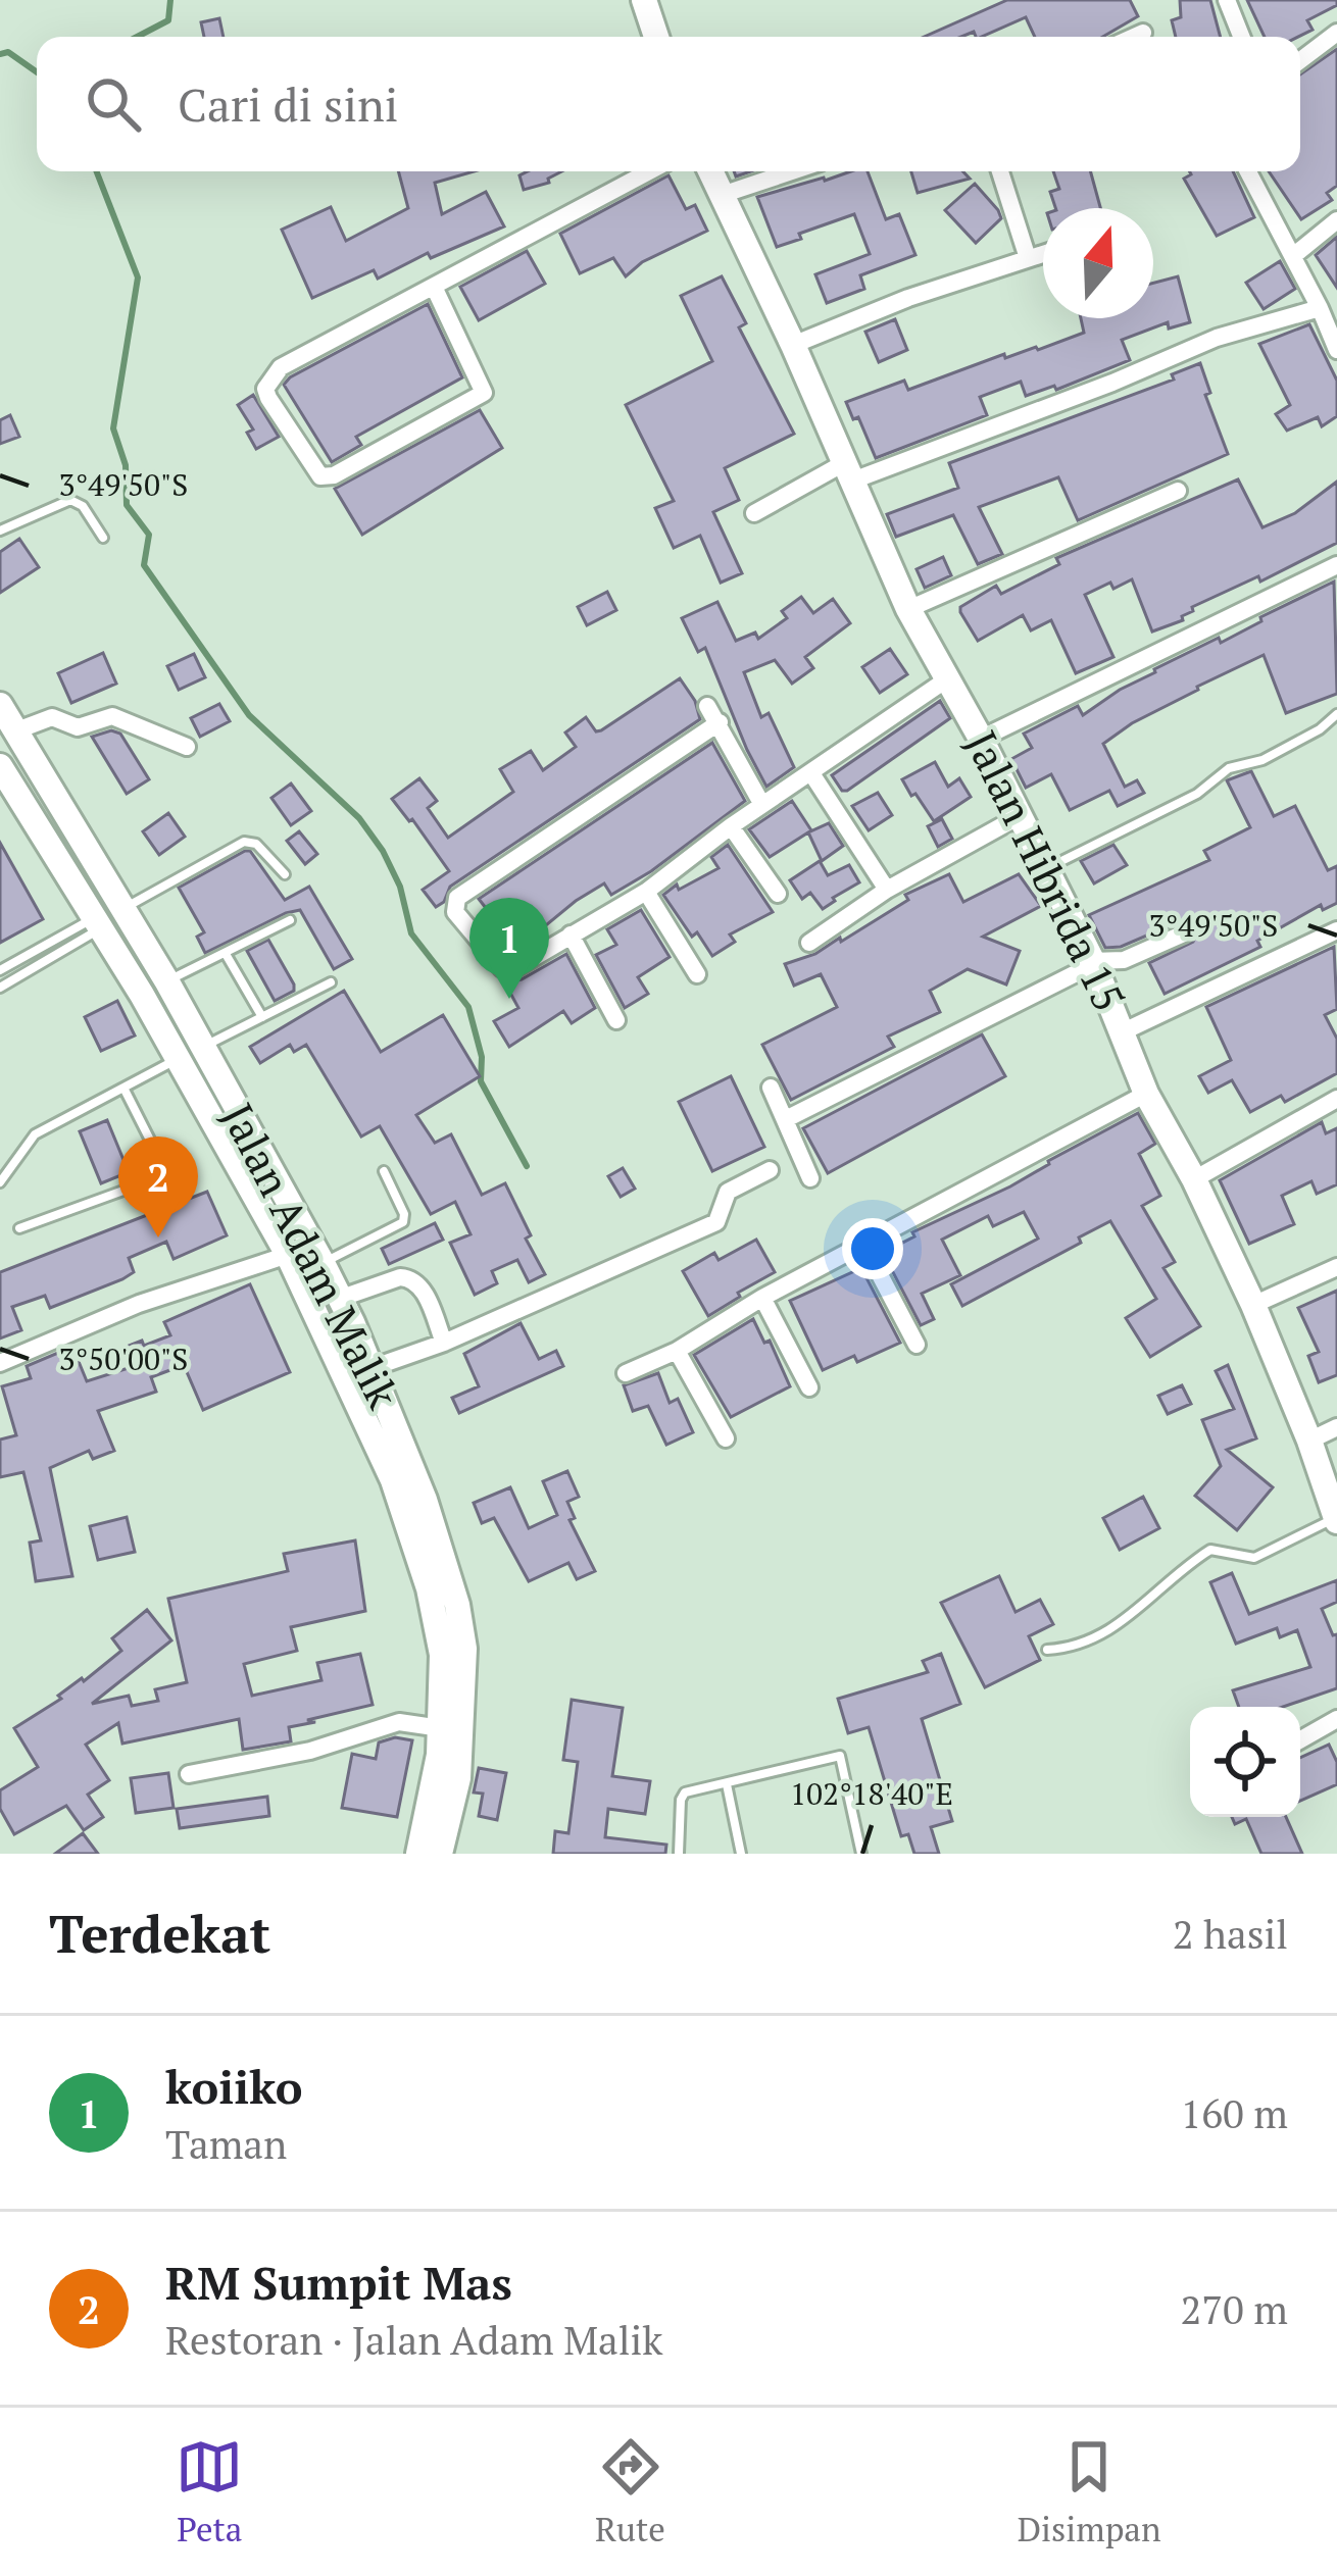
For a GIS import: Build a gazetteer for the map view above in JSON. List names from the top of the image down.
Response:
{
  "streets": {
    "main road": ["Jalan Hibrida 15", "Jalan Adam Malik"]
  },
  "north": "top",
  "page": {
    "search": "Cari di sini",
    "pins": ["1", "2"],
    "heading": ["Terdekat", "2 hasil"],
    "list": [
      {
        "mark": "1",
        "name": "koiiko",
        "note": "Taman",
        "value": "160 m"
      },
      {
        "mark": "2",
        "name": "RM Sumpit Mas",
        "note": "Restoran · Jalan Adam Malik",
        "value": "270 m"
      }
    ],
    "nav": ["Peta", "Rute", "Disimpan"]
  },
  "coordinates": ["3°49'50\"S", "3°50'00\"S", "102°18'40\"E"]
}
